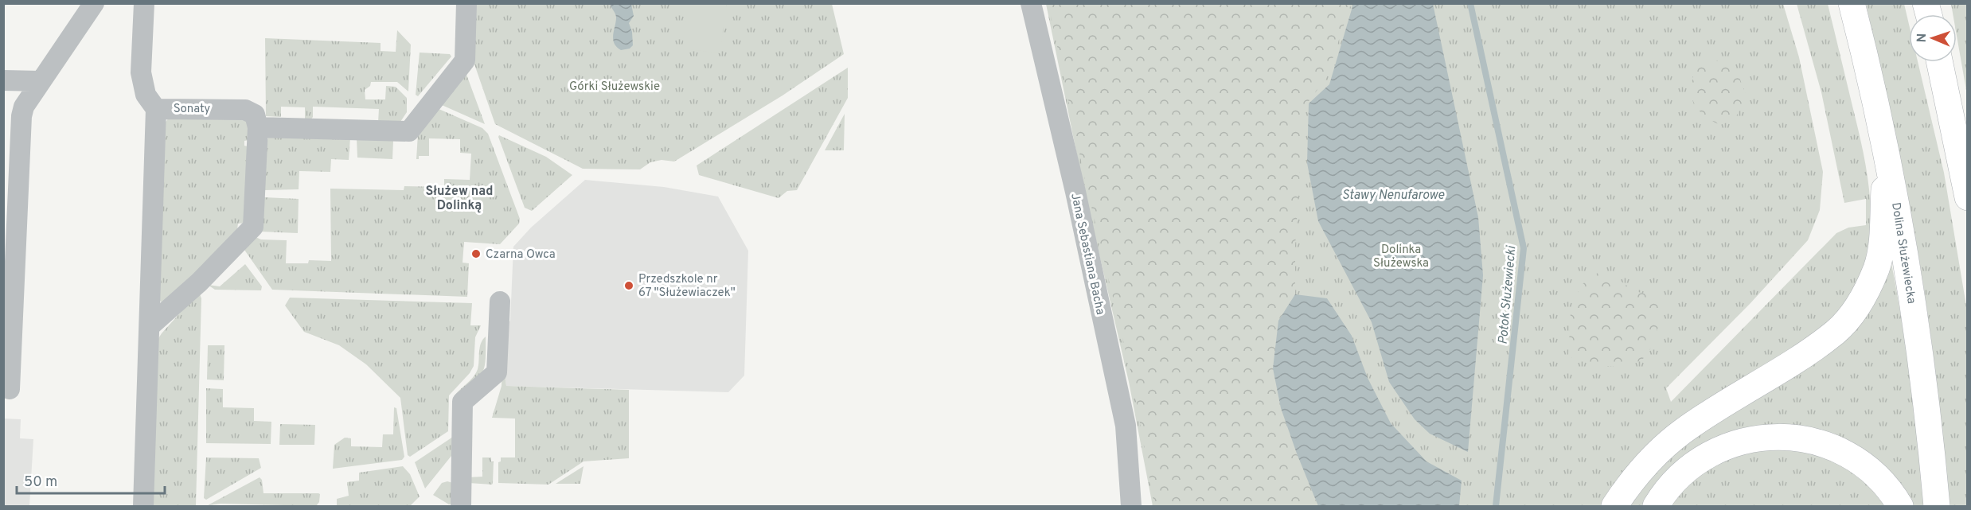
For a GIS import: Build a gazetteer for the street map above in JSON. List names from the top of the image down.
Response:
{
  "streets": {
    "main road": ["Dolina Służewiecka"],
    "street": ["Sonaty", "Jana Sebastiana Bacha"]
  },
  "districts": ["Służew nad Dolinką"],
  "water": ["Stawy Nenufarowe", "Potok Służewiecki"],
  "parks": ["Górki Służewskie", "Dolinka Służewska"],
  "places": ["Czarna Owca", "Przedszkole nr 67 \"Służewiaczek\""],
  "scale_bar": "50 m",
  "north": "left"
}
